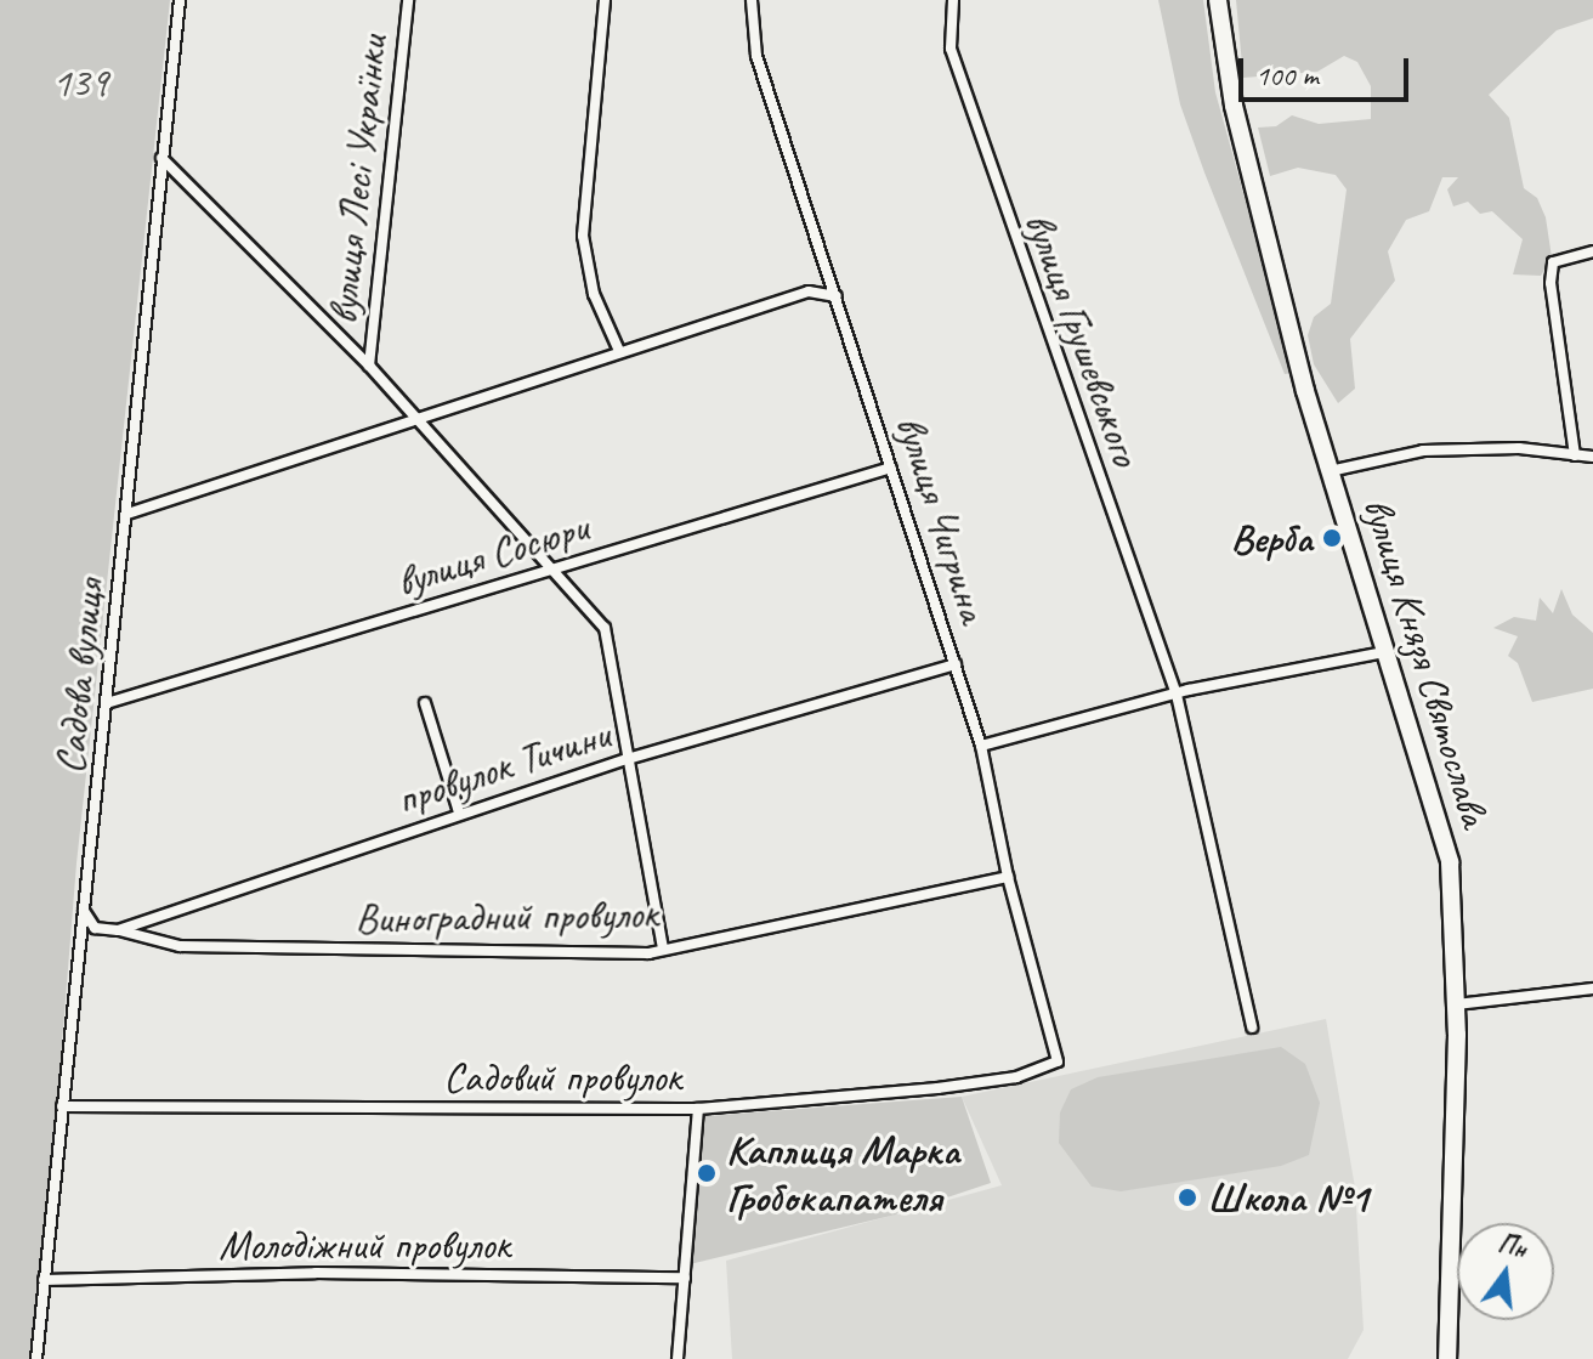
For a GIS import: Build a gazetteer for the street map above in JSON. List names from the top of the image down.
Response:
{
  "streets": {
    "main road": ["вулиця Князя Святослава"],
    "street": [
      "вулиця Лесі Українки",
      "вулиця Грушевського",
      "вулиця Чигрина",
      "вулиця Сосюри",
      "Садова вулиця",
      "провулок Тичини",
      "Виноградний провулок",
      "Садовий провулок",
      "Молодіжний провулок"
    ]
  },
  "crossings": [
    ["вулиця Чигрина", "вулиця Сосюри"],
    ["вулиця Чигрина", "провулок Тичини"],
    ["вулиця Чигрина", "Виноградний провулок"],
    ["вулиця Чигрина", "Садовий провулок"],
    ["вулиця Сосюри", "Садова вулиця"],
    ["Садова вулиця", "Садовий провулок"],
    ["Садова вулиця", "Молодіжний провулок"],
    ["провулок Тичини", "Виноградний провулок"]
  ],
  "parks": ["139"],
  "places": ["Верба", "Каплиця Марка Гробокапателя", "Школа №1"],
  "scale_bar": "100 m",
  "north": "top"
}
